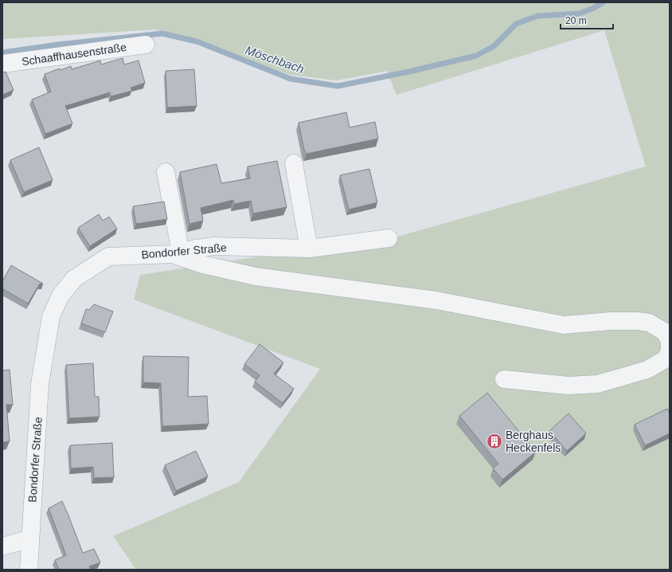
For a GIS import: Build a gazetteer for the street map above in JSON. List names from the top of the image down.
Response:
{
  "streets": {
    "street": ["Schaaffhausenstraße", "Bondorfer Straße"]
  },
  "water": ["Möschbach"],
  "places": {
    "building": ["Berghaus Heckenfels"]
  },
  "scale_bar": "20 m"
}
